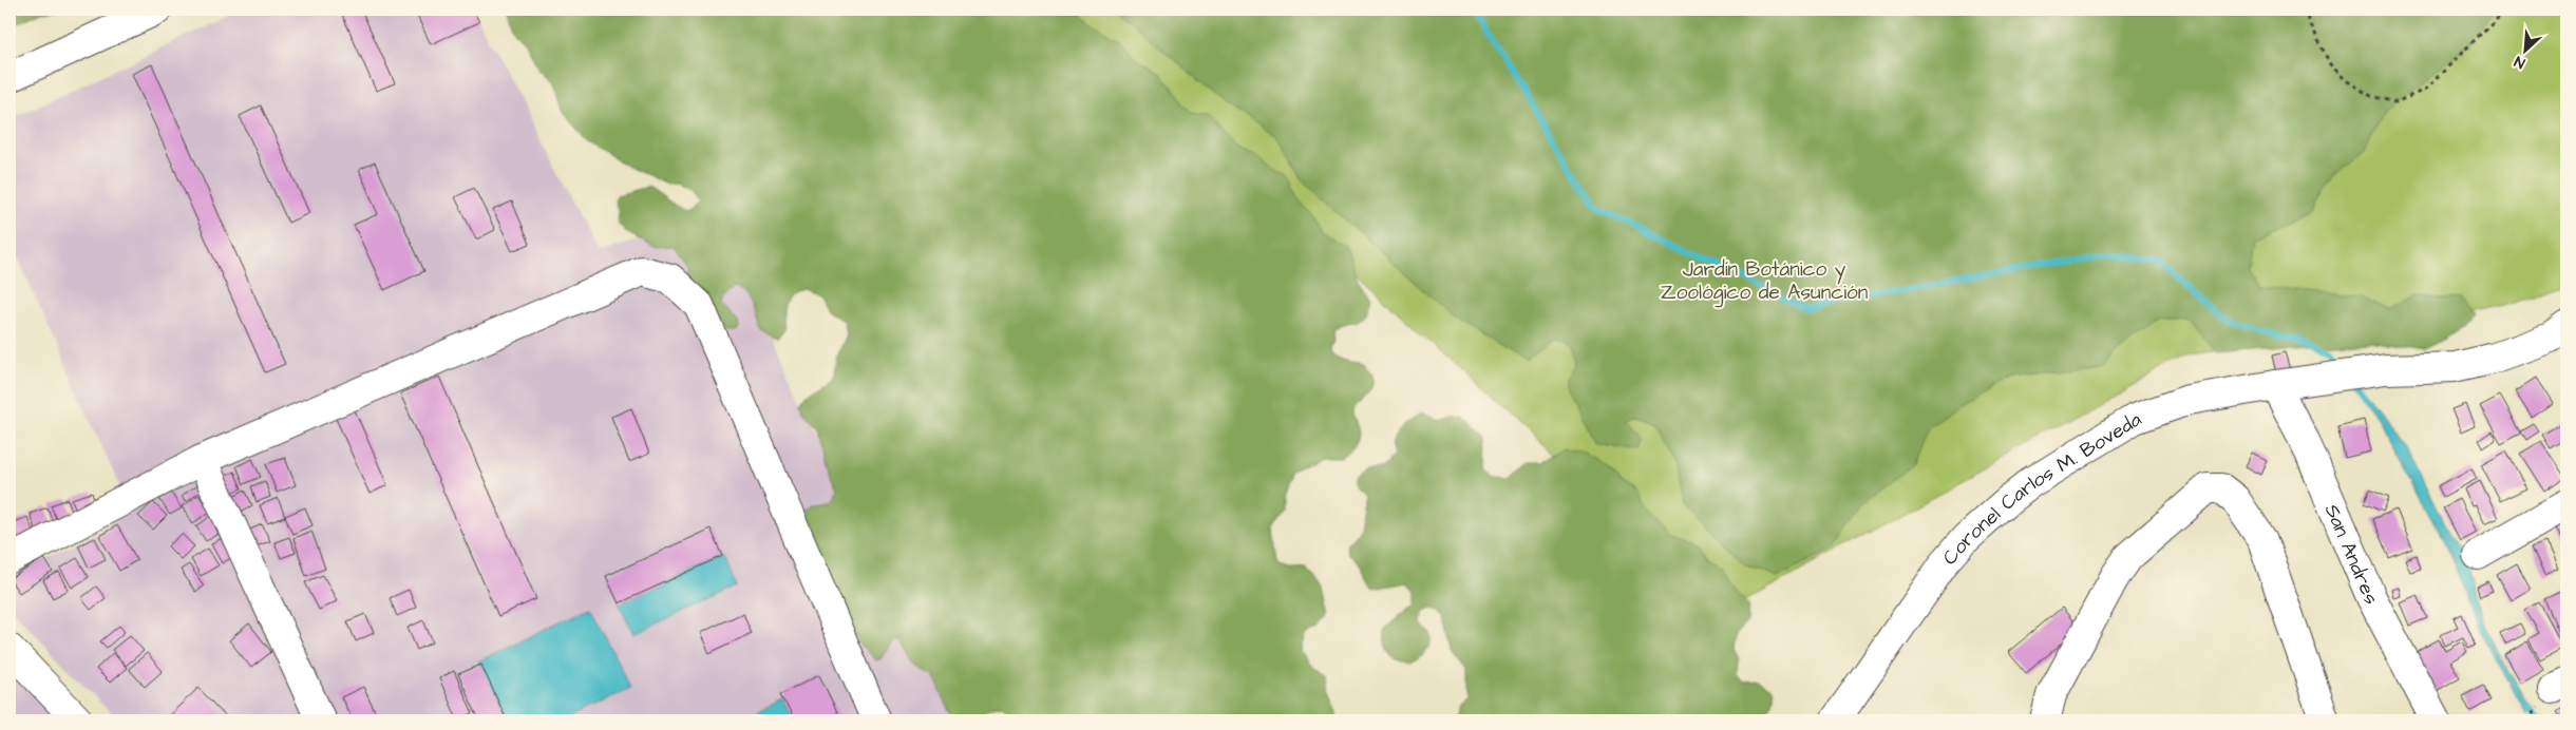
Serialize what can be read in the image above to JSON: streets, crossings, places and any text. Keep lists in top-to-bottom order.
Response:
{
  "streets": {
    "street": ["Coronel Carlos M. Boveda", "San Andres"]
  },
  "crossings": [
    ["Coronel Carlos M. Boveda", "San Andres"]
  ],
  "parks": ["Jardín Botánico y Zoológico de Asunción"],
  "north": "bottom left"
}
